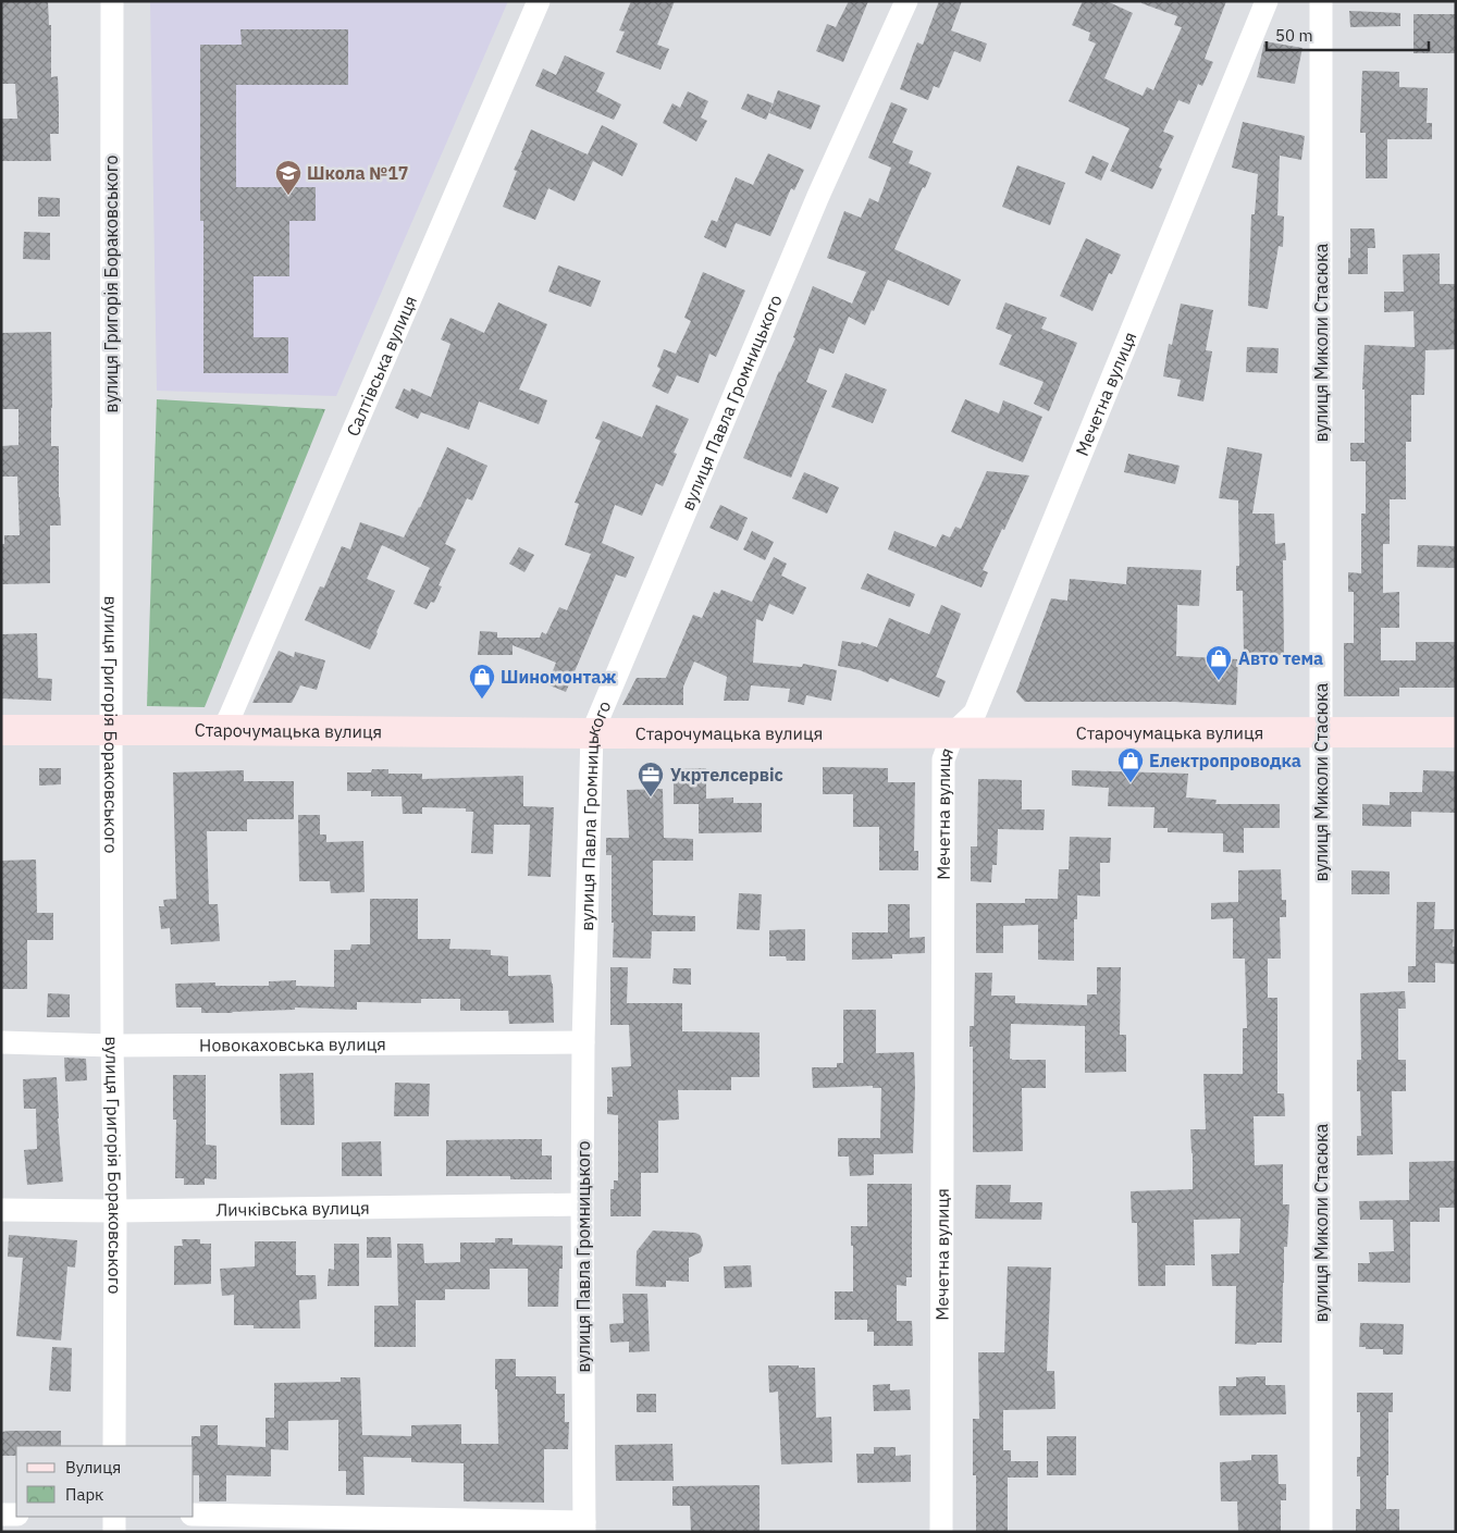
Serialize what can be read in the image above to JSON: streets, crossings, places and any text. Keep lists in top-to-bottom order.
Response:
{
  "streets": {
    "street": [
      "вулиця Григорія Бораковського",
      "вулиця Миколи Стасюка",
      "Салтівська вулиця",
      "Мечетна вулиця",
      "вулиця Павла Громницького",
      "Старочумацька вулиця",
      "Новокаховська вулиця",
      "Личківська вулиця"
    ]
  },
  "crossings": [
    ["вулиця Григорія Бораковського", "Старочумацька вулиця"],
    ["вулиця Григорія Бораковського", "Новокаховська вулиця"],
    ["вулиця Григорія Бораковського", "Личківська вулиця"],
    ["вулиця Миколи Стасюка", "Старочумацька вулиця"],
    ["Салтівська вулиця", "Старочумацька вулиця"],
    ["Мечетна вулиця", "Старочумацька вулиця"],
    ["вулиця Павла Громницького", "Старочумацька вулиця"],
    ["вулиця Павла Громницького", "Новокаховська вулиця"],
    ["вулиця Павла Громницького", "Личківська вулиця"]
  ],
  "places": {
    "school or university": ["Школа №17"],
    "shop": ["Авто тема", "Шиномонтаж", "Електропроводка"],
    "office": ["Укртелсервіс"]
  },
  "legend": ["Вулиця", "Парк"],
  "scale_bar": "50 m"
}
